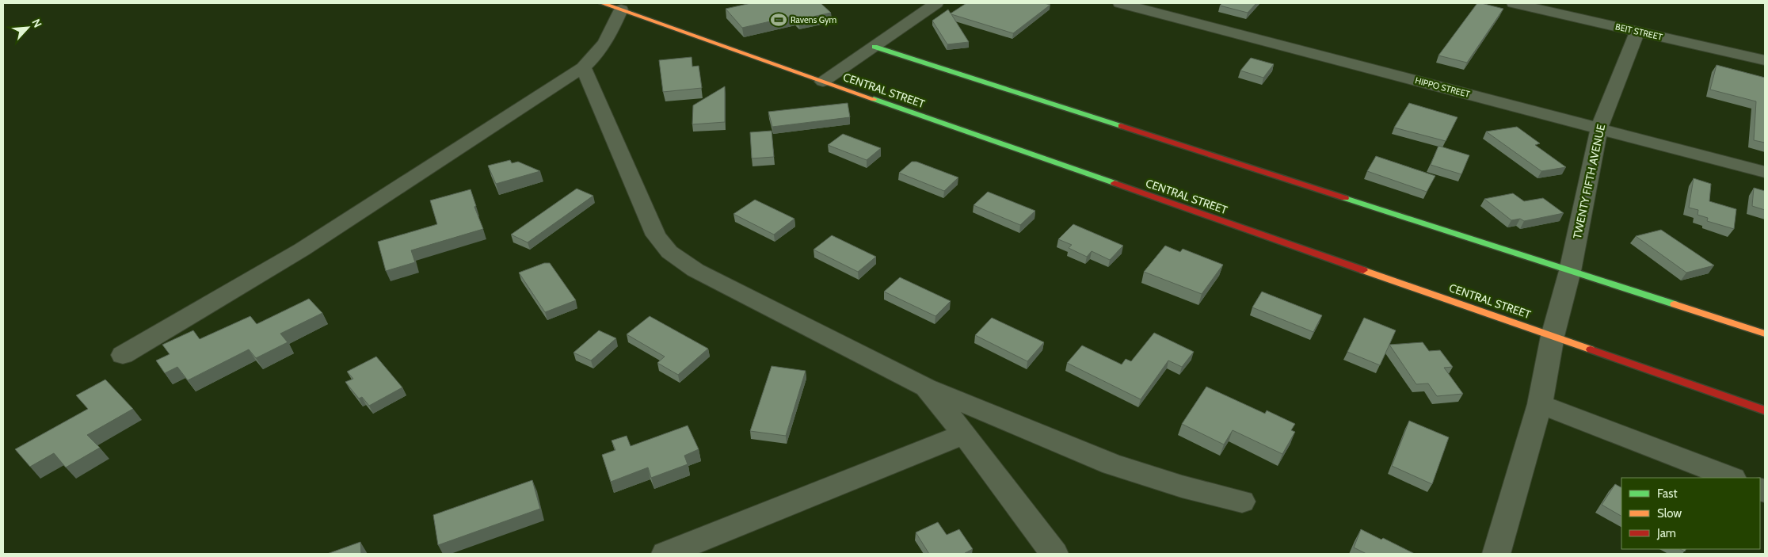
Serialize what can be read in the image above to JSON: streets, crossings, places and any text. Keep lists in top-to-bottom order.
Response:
{
  "streets": {
    "street": [
      "BEIT STREET",
      "HIPPO STREET",
      "CENTRAL STREET",
      "TWENTY FIFTH AVENUE"
    ]
  },
  "crossings": [
    ["BEIT STREET", "TWENTY FIFTH AVENUE"],
    ["HIPPO STREET", "TWENTY FIFTH AVENUE"],
    ["CENTRAL STREET", "TWENTY FIFTH AVENUE"]
  ],
  "places": {
    "sports": ["Ravens Gym"]
  },
  "legend": ["Fast", "Slow", "Jam"],
  "north": "top right"
}
